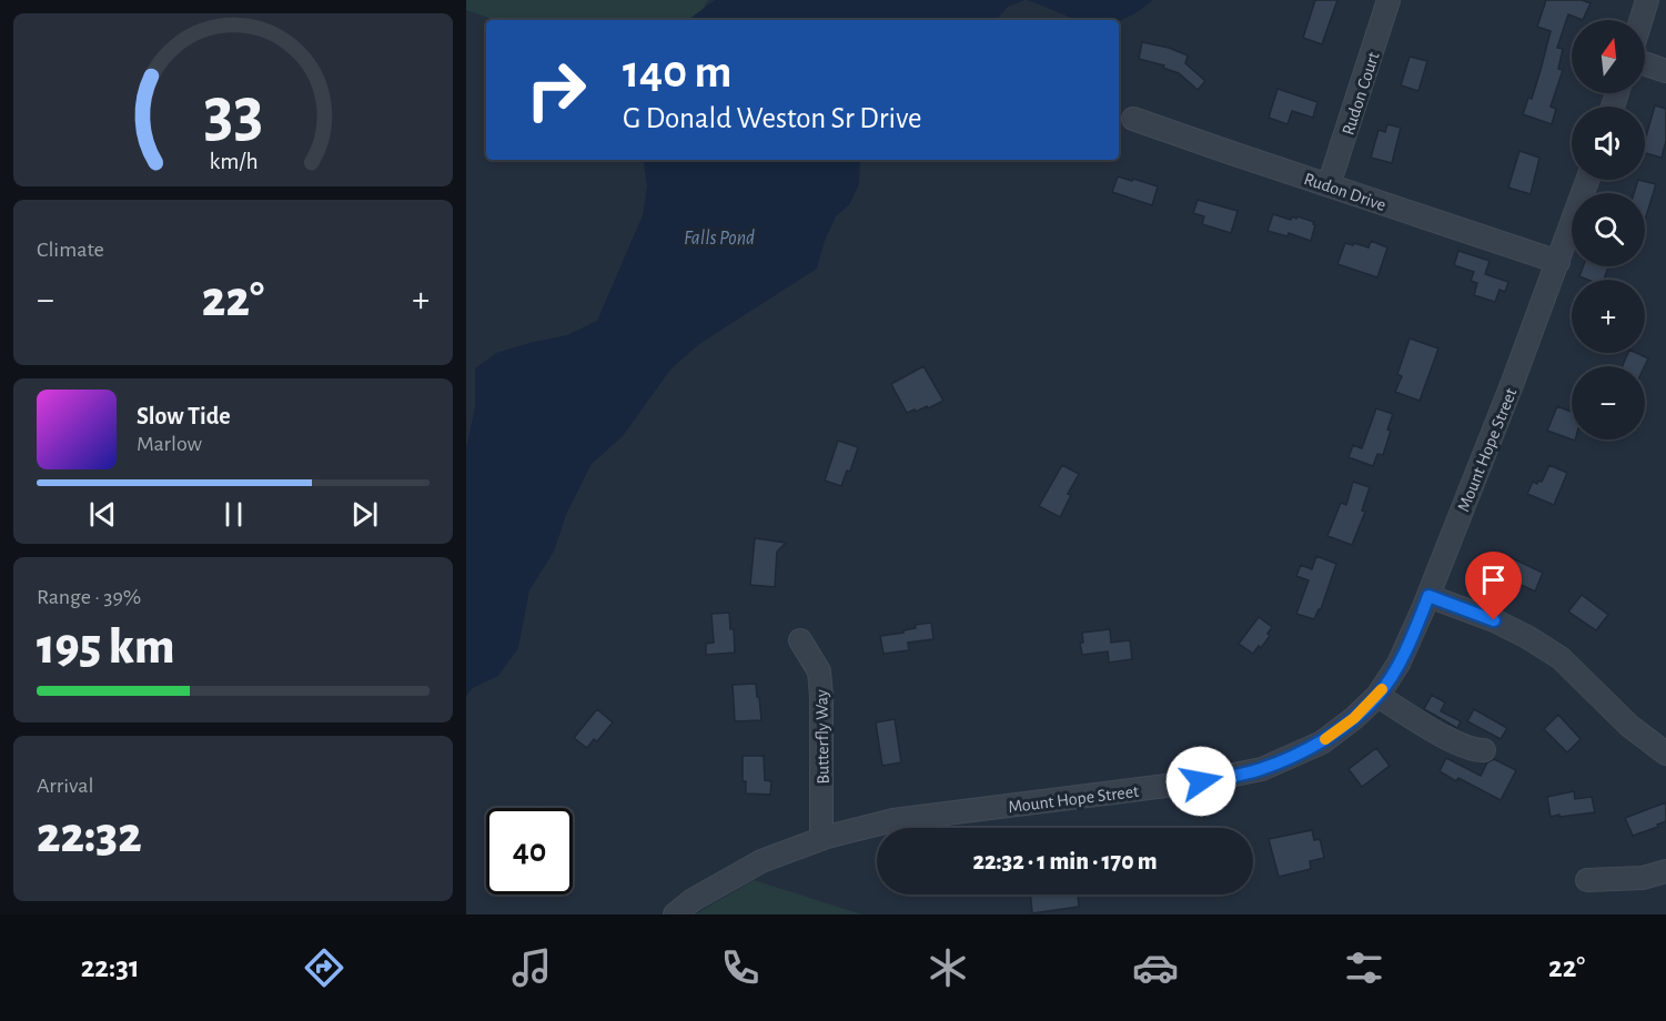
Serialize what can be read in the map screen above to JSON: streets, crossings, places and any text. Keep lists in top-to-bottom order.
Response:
{
  "streets": {
    "street": [
      "Rudon Court",
      "Rudon Drive",
      "Mount Hope Street",
      "Butterfly Way"
    ]
  },
  "crossings": [
    ["Rudon Court", "Rudon Drive"],
    ["Rudon Drive", "Mount Hope Street"],
    ["Mount Hope Street", "Butterfly Way"]
  ],
  "water": ["Falls Pond"],
  "north": "top",
  "page": {
    "map_buttons": ["+", "−"],
    "turn": ["140 m", "G Donald Weston Sr Drive"],
    "tile": [
      "Climate",
      ["Range · 39%", "195 km"],
      ["Arrival", "22:32"]
    ],
    "heat": ["−", "22°", "+"],
    "song": ["Slow Tide", "Marlow"],
    "limit": "40",
    "trip": "22:32 · 1 min · 170 m",
    "tabs": ["22:31", "22°"],
    "gauge": ["33", "km/h"]
  }
}
